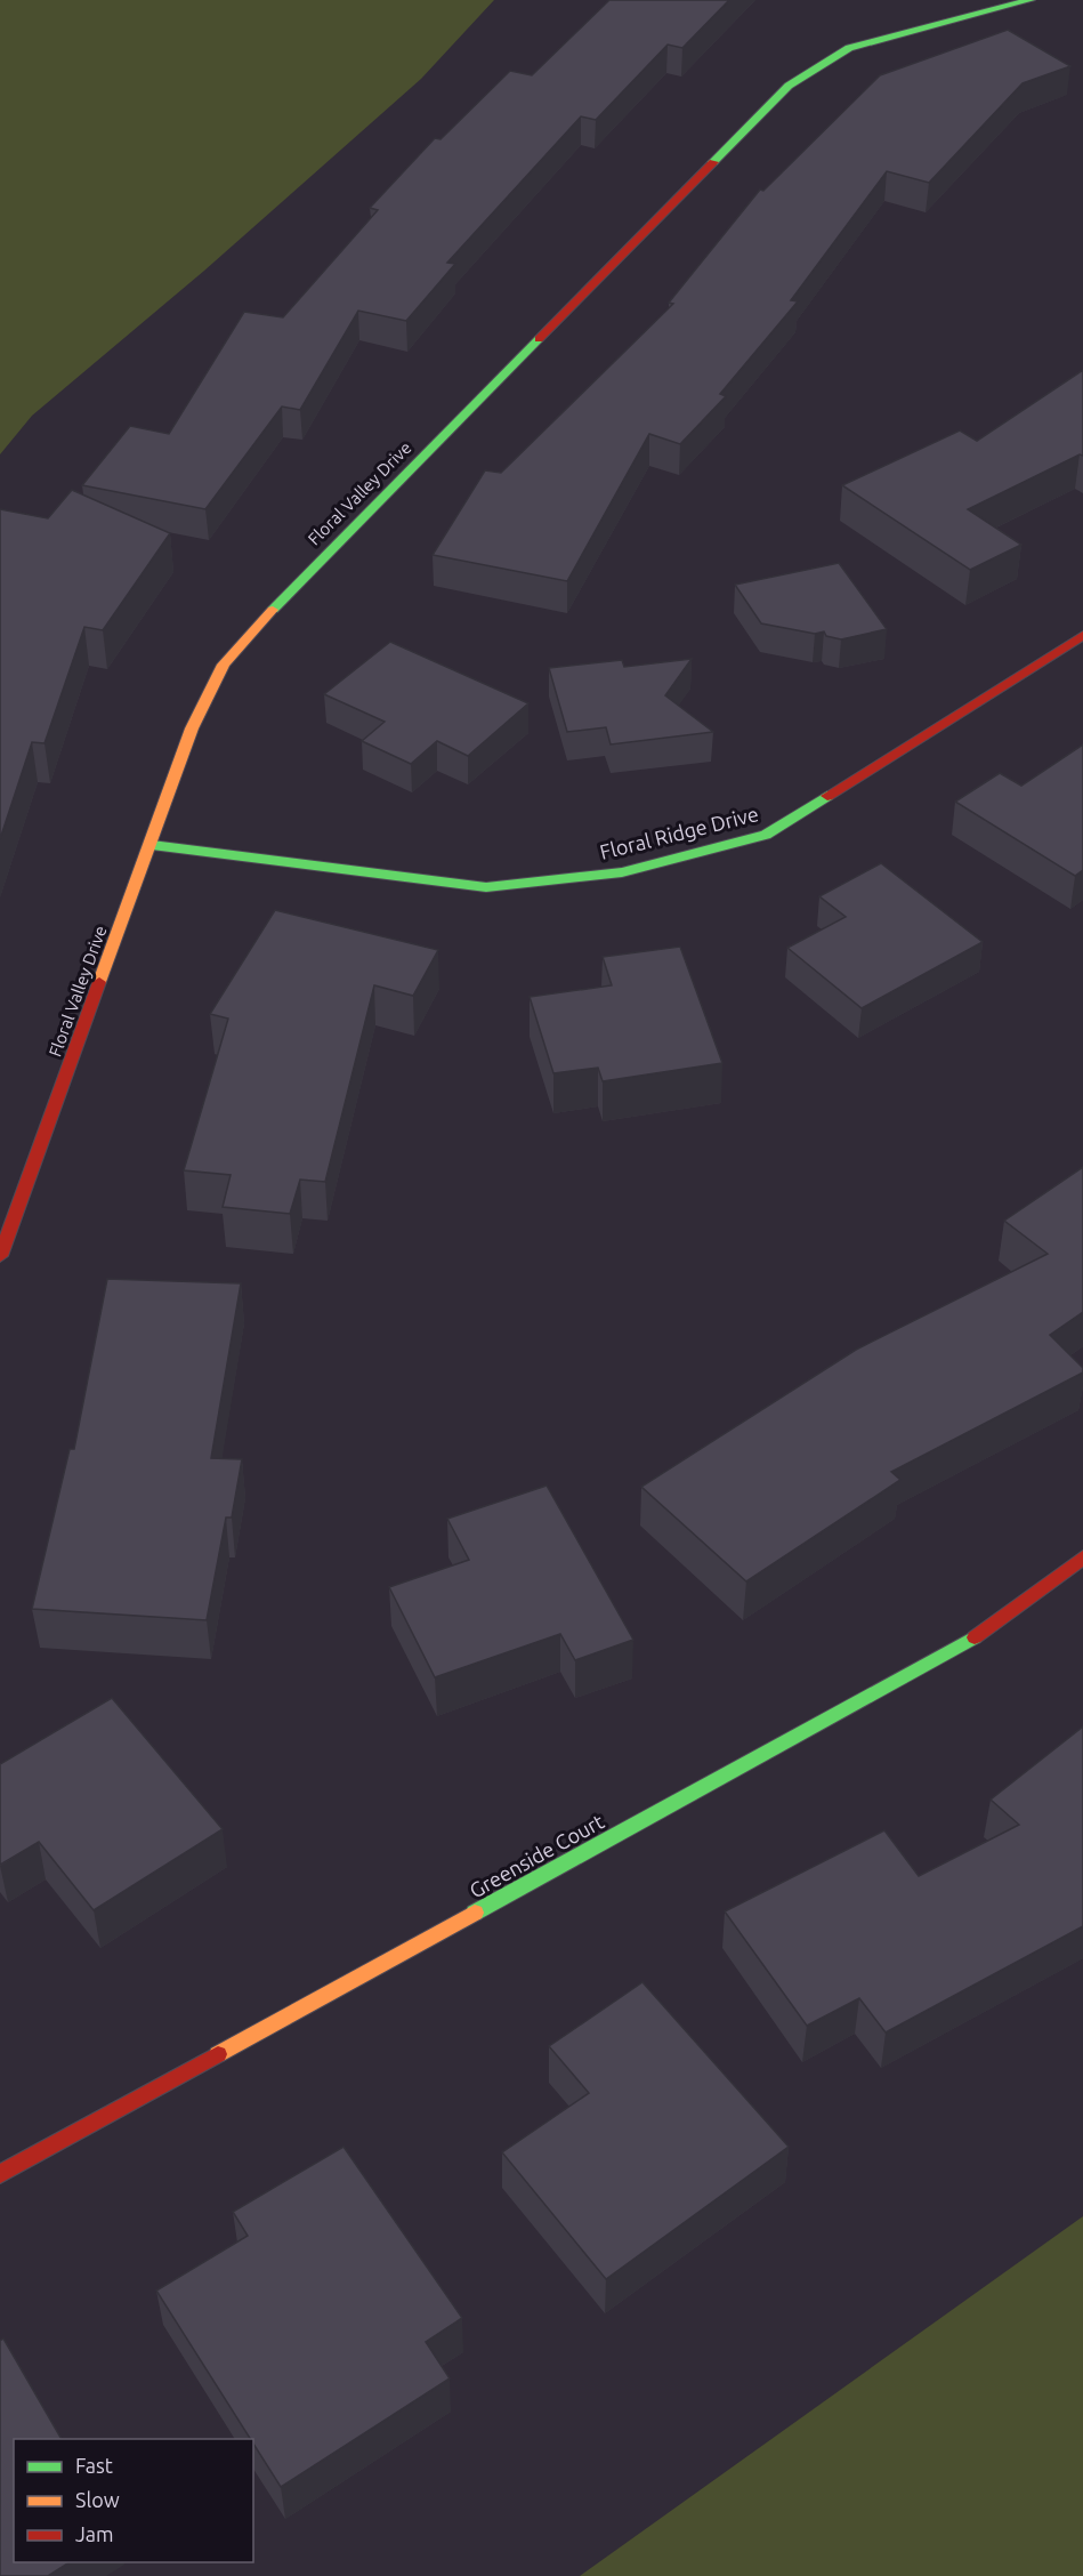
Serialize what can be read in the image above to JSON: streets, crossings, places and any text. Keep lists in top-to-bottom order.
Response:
{
  "streets": {
    "street": ["Floral Valley Drive", "Floral Ridge Drive", "Greenside Court"]
  },
  "crossings": [
    ["Floral Valley Drive", "Floral Ridge Drive"]
  ],
  "legend": ["Fast", "Slow", "Jam"]
}
